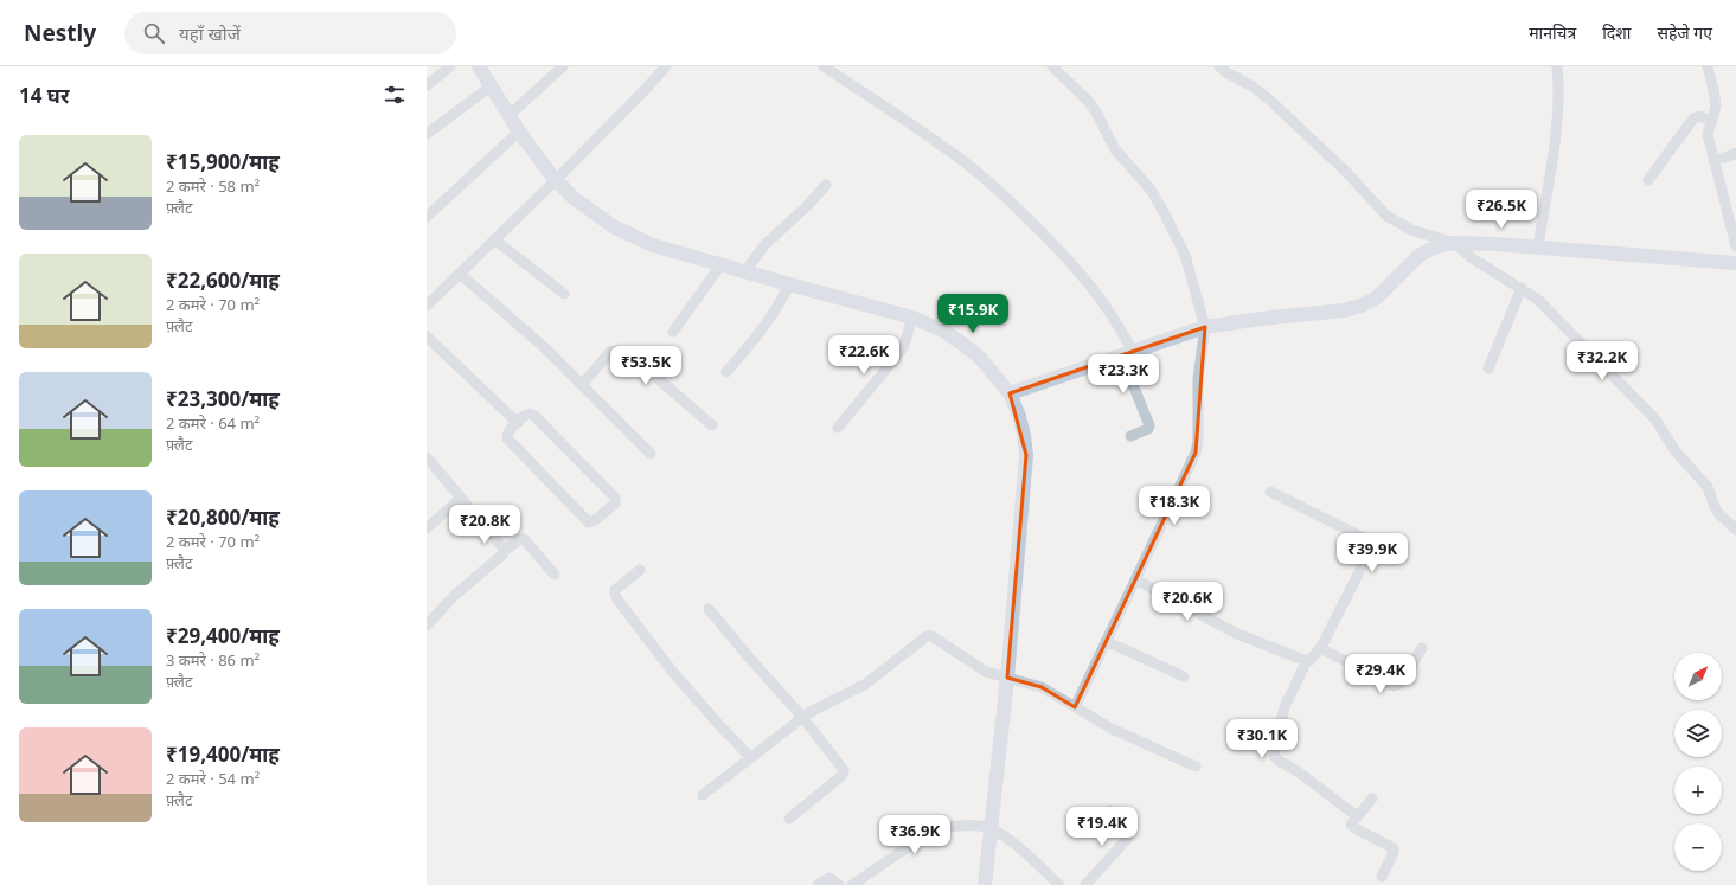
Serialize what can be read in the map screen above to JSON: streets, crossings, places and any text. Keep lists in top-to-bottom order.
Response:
{
  "north": "top right",
  "page": {
    "header": "Nestly",
    "search": "यहाँ खोजें",
    "nav": ["मानचित्र", "दिशा", "सहेजे गए"],
    "heading": "14 घर",
    "list": [
      {
        "name": "₹15,900/माह",
        "note": "2 कमरे · 58 m² · फ़्लैट"
      },
      {
        "name": "₹22,600/माह",
        "note": "2 कमरे · 70 m² · फ़्लैट"
      },
      {
        "name": "₹23,300/माह",
        "note": "2 कमरे · 64 m² · फ़्लैट"
      },
      {
        "name": "₹20,800/माह",
        "note": "2 कमरे · 70 m² · फ़्लैट"
      },
      {
        "name": "₹29,400/माह",
        "note": "3 कमरे · 86 m² · फ़्लैट"
      },
      {
        "name": "₹19,400/माह",
        "note": "2 कमरे · 54 m² · फ़्लैट"
      }
    ],
    "price": [
      "₹26.5K",
      "₹15.9K",
      "₹22.6K",
      "₹32.2K",
      "₹53.5K",
      "₹23.3K",
      "₹18.3K",
      "₹20.8K",
      "₹39.9K",
      "₹20.6K",
      "₹29.4K",
      "₹30.1K",
      "₹19.4K",
      "₹36.9K"
    ],
    "map_buttons": ["+", "−"]
  }
}
